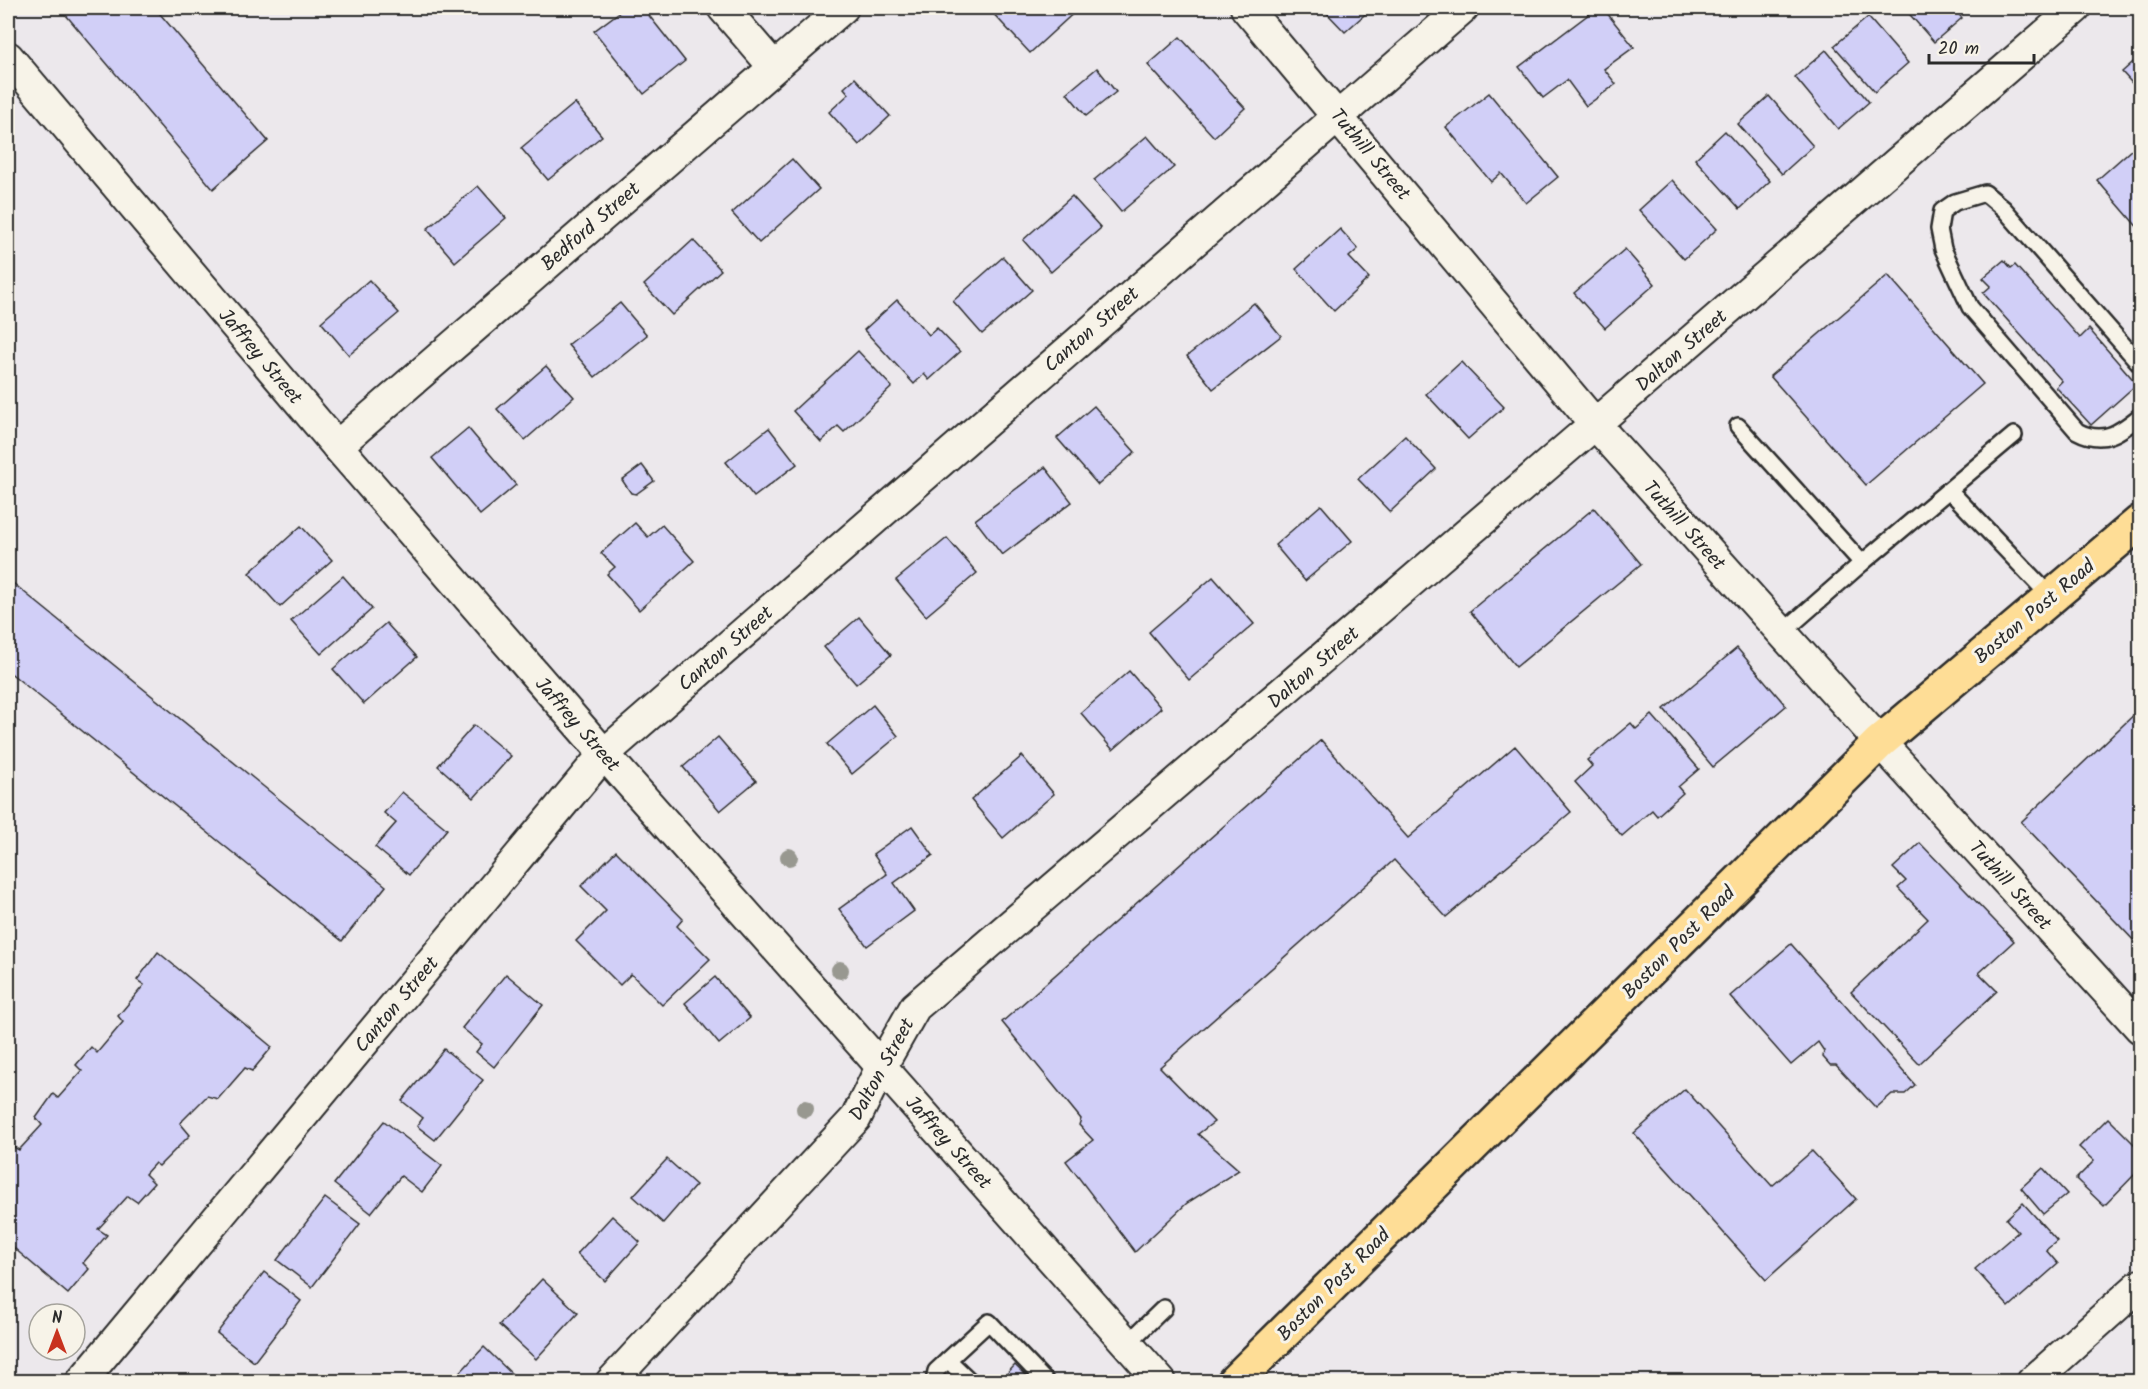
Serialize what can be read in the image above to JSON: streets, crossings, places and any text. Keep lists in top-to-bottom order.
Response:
{
  "streets": {
    "main road": ["Boston Post Road"],
    "street": [
      "Tuthill Street",
      "Bedford Street",
      "Canton Street",
      "Dalton Street",
      "Jaffrey Street"
    ]
  },
  "crossings": [
    ["Tuthill Street", "Canton Street"],
    ["Tuthill Street", "Dalton Street"],
    ["Tuthill Street", "Boston Post Road"],
    ["Bedford Street", "Jaffrey Street"],
    ["Canton Street", "Jaffrey Street"],
    ["Dalton Street", "Jaffrey Street"]
  ],
  "scale_bar": "20 m",
  "north": "top"
}
